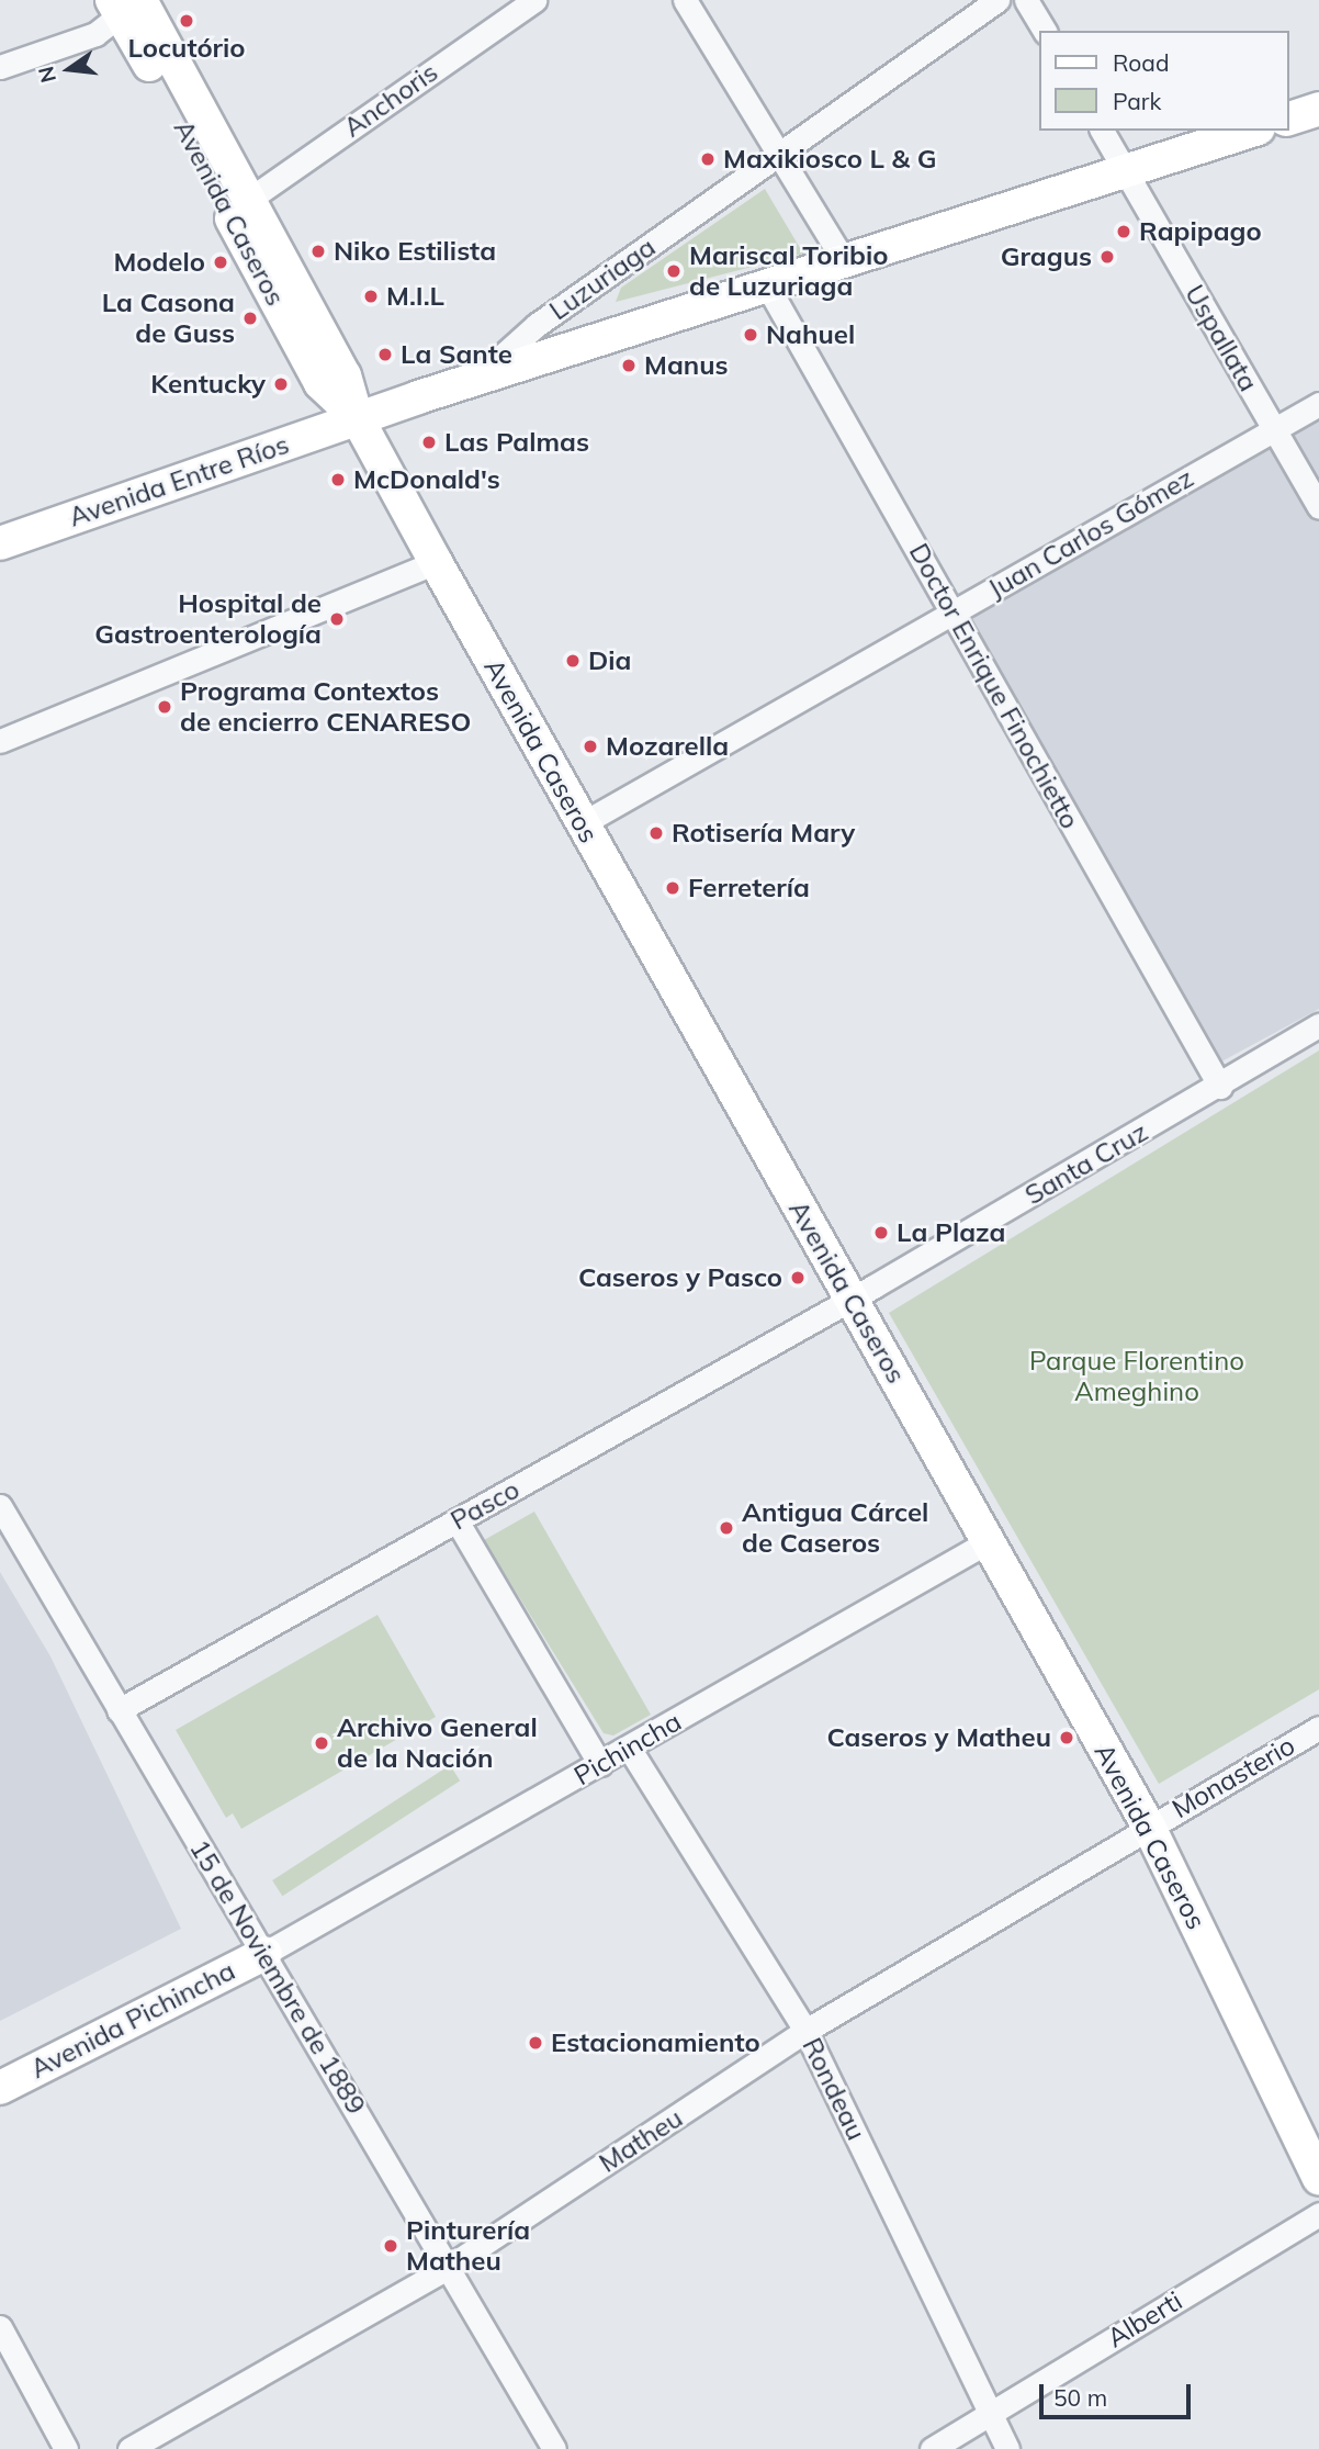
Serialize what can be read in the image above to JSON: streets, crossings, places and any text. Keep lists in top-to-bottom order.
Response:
{
  "streets": {
    "main road": ["Avenida Caseros", "Avenida Entre Ríos", "Avenida Pichincha"],
    "street": [
      "Anchoris",
      "Luzuriaga",
      "Uspallata",
      "Juan Carlos Gómez",
      "Doctor Enrique Finochietto",
      "Santa Cruz",
      "Pasco",
      "Pichincha",
      "Monasterio",
      "15 de Noviembre de 1889",
      "Rondeau",
      "Matheu",
      "Alberti"
    ]
  },
  "crossings": [
    ["Anchoris", "Avenida Caseros"],
    ["Avenida Caseros", "Avenida Entre Ríos"],
    ["Avenida Caseros", "Juan Carlos Gómez"],
    ["Avenida Caseros", "Santa Cruz"],
    ["Avenida Caseros", "Pasco"],
    ["Avenida Caseros", "Pichincha"],
    ["Avenida Caseros", "Monasterio"],
    ["Avenida Caseros", "Matheu"],
    ["Luzuriaga", "Avenida Entre Ríos"],
    ["Uspallata", "Avenida Entre Ríos"],
    ["Uspallata", "Juan Carlos Gómez"],
    ["Avenida Entre Ríos", "Doctor Enrique Finochietto"],
    ["Juan Carlos Gómez", "Doctor Enrique Finochietto"],
    ["Doctor Enrique Finochietto", "Santa Cruz"],
    ["Santa Cruz", "Pasco"],
    ["Pasco", "15 de Noviembre de 1889"],
    ["Pichincha", "15 de Noviembre de 1889"],
    ["Pichincha", "Avenida Pichincha"],
    ["Pichincha", "Rondeau"],
    ["Monasterio", "Matheu"],
    ["15 de Noviembre de 1889", "Avenida Pichincha"],
    ["15 de Noviembre de 1889", "Matheu"],
    ["Rondeau", "Matheu"],
    ["Rondeau", "Alberti"]
  ],
  "parks": ["Parque Florentino Ameghino"],
  "places": [
    "Locutório",
    "Maxikiosco L & G",
    "Rapipago",
    "Niko Estilista",
    "Gragus",
    "Modelo",
    "Mariscal Toribio de Luzuriaga",
    "M.I.L",
    "La Casona de Guss",
    "Nahuel",
    "La Sante",
    "Manus",
    "Kentucky",
    "Las Palmas",
    "McDonald's",
    "Hospital de Gastroenterología",
    "Dia",
    "Programa Contextos de encierro CENARESO",
    "Mozarella",
    "Rotisería Mary",
    "Ferretería",
    "La Plaza",
    "Caseros y Pasco",
    "Antigua Cárcel de Caseros",
    "Caseros y Matheu",
    "Archivo General de la Nación",
    "Estacionamiento",
    "Pinturería Matheu"
  ],
  "legend": ["Road", "Park"],
  "scale_bar": "50 m",
  "north": "left"
}
